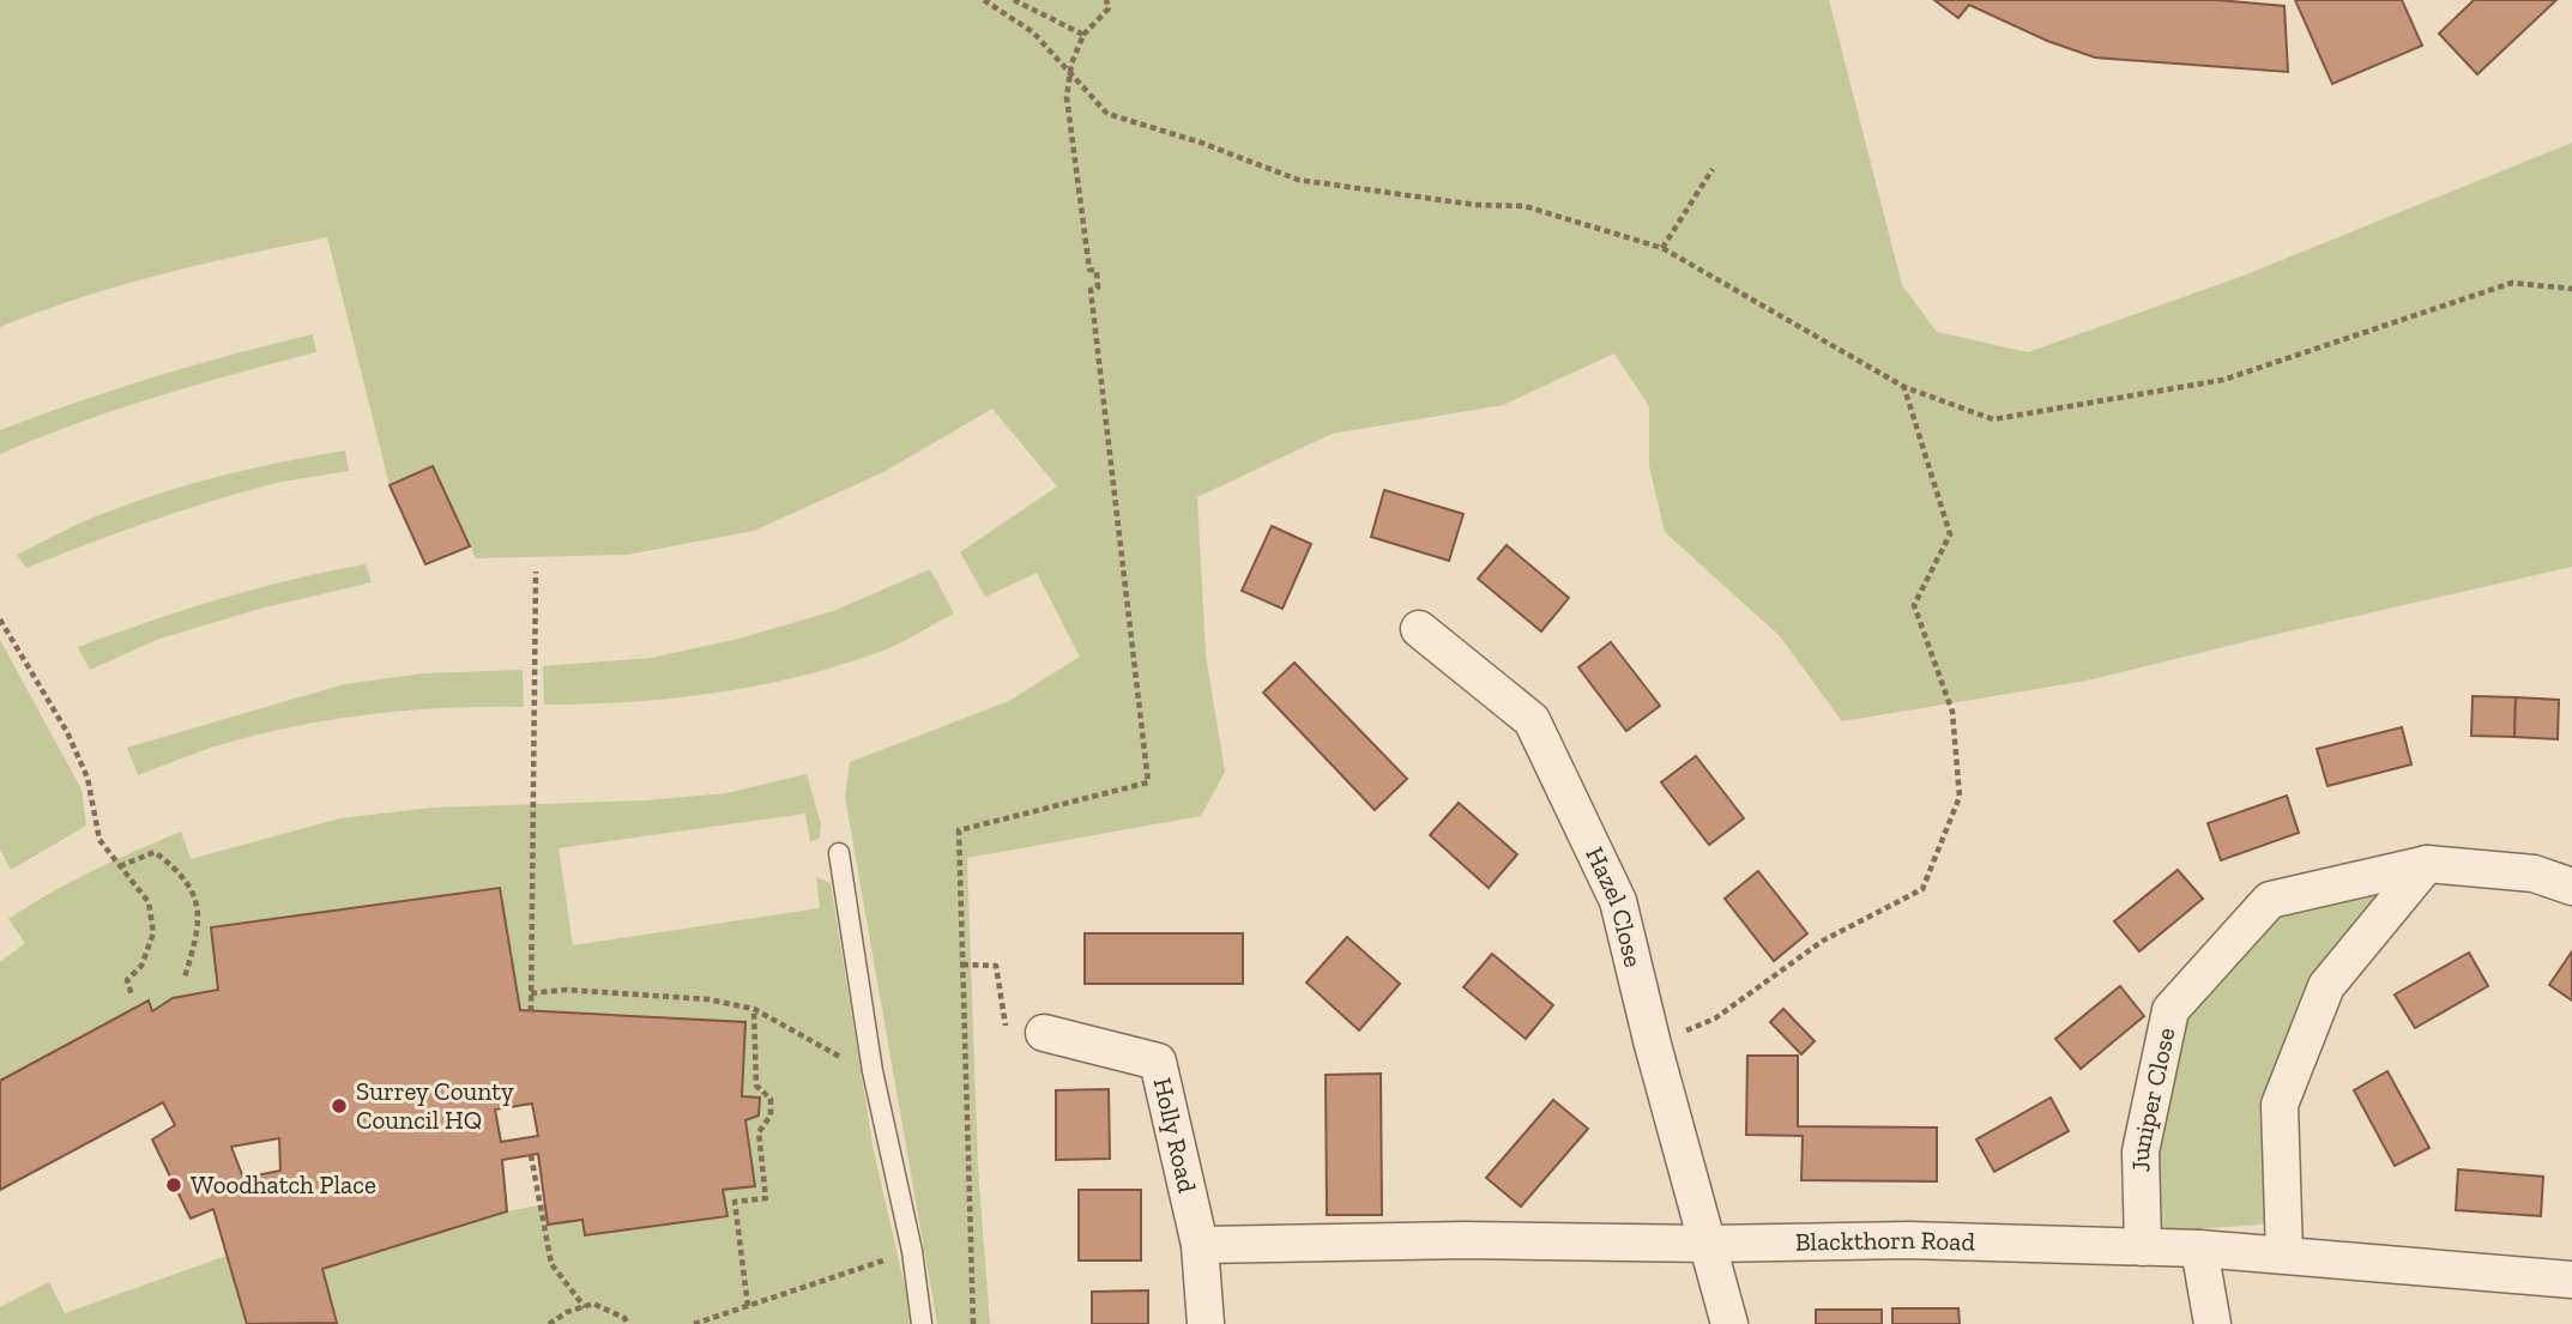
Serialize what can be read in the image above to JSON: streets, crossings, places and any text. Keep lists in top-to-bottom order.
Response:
{
  "streets": {
    "street": [
      "Hazel Close",
      "Juniper Close",
      "Holly Road",
      "Blackthorn Road"
    ]
  },
  "crossings": [
    ["Hazel Close", "Blackthorn Road"],
    ["Juniper Close", "Blackthorn Road"],
    ["Holly Road", "Blackthorn Road"]
  ],
  "places": ["Surrey County Council HQ", "Woodhatch Place"]
}
